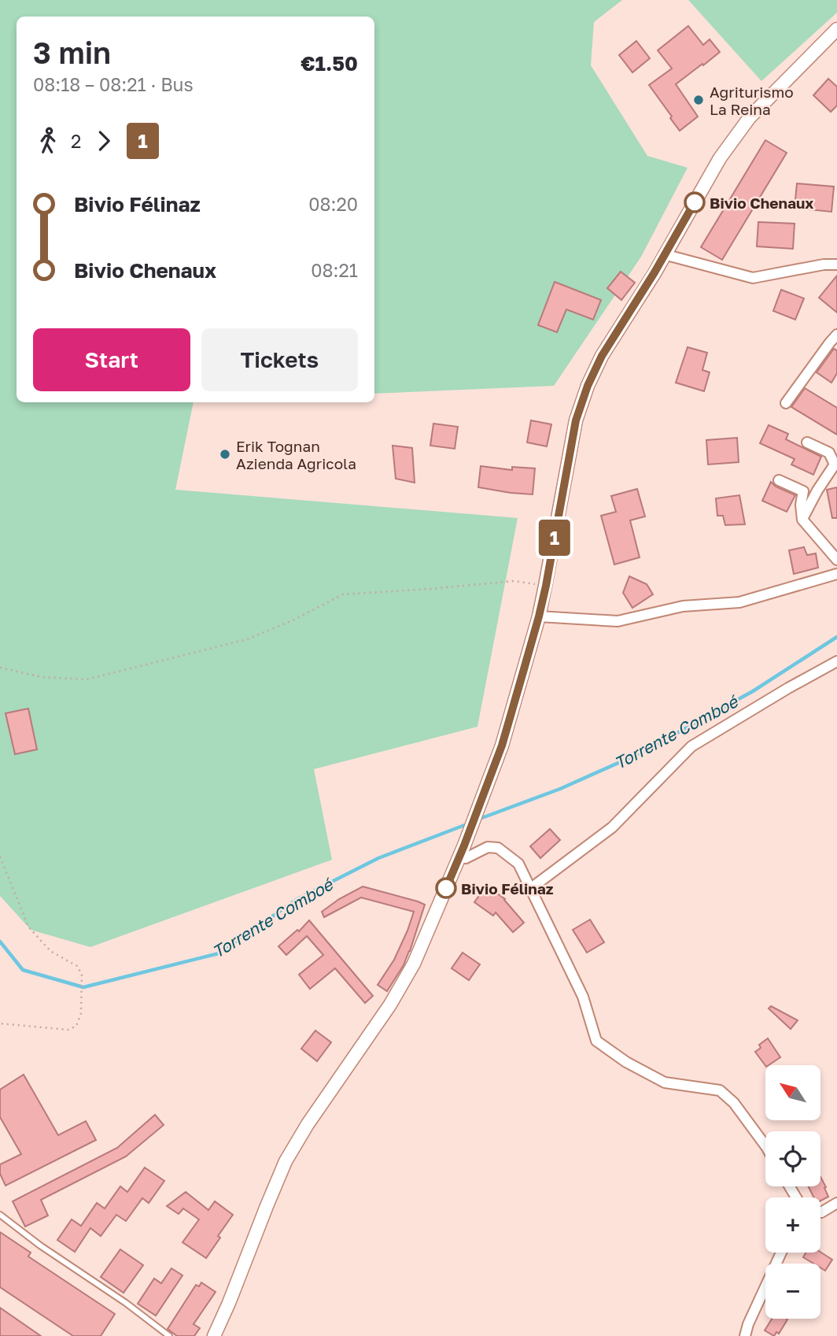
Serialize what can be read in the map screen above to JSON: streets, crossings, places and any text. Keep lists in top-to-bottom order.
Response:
{
  "water": ["Torrente Comboé"],
  "places": [
    "Agriturismo La Reina",
    "Bivio Chenaux",
    "Erik Tognan Azienda Agricola",
    "Bivio Félinaz"
  ],
  "lines": ["bus line 1"],
  "north": "top left",
  "page": {
    "on_map": "1",
    "heading": ["3 min", "08:18 – 08:21 · Bus", "€1.50"],
    "legs": ["2", "1"],
    "list": [
      {
        "name": "Bivio Félinaz",
        "value": "08:20"
      },
      {
        "name": "Bivio Chenaux",
        "value": "08:21"
      }
    ],
    "buttons": ["Start", "Tickets"],
    "map_buttons": ["+", "−"]
  }
}
